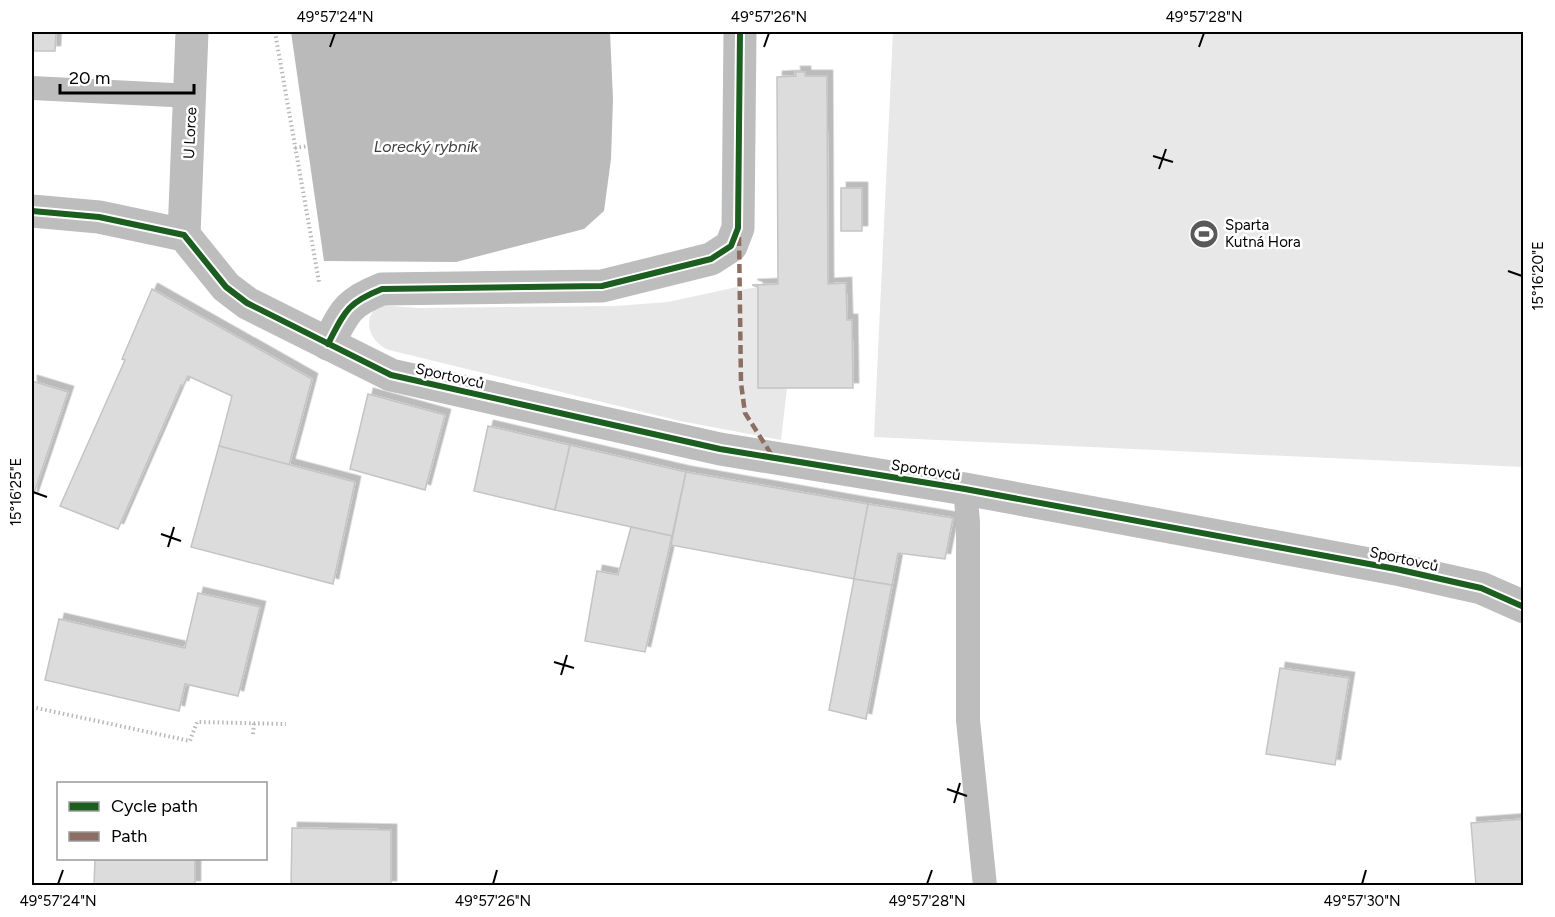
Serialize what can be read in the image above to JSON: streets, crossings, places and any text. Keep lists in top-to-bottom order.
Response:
{
  "streets": {
    "street": ["U Lorce", "Sportovců"]
  },
  "crossings": [
    ["U Lorce", "Sportovců"]
  ],
  "water": ["Lorecký rybník"],
  "places": {
    "sports": ["Sparta Kutná Hora"]
  },
  "legend": ["Cycle path", "Path"],
  "scale_bar": "20 m",
  "coordinates": [
    "49°57'24\"N",
    "49°57'26\"N",
    "49°57'28\"N",
    "15°16'20\"E",
    "15°16'25\"E",
    "49°57'30\"N"
  ]
}
